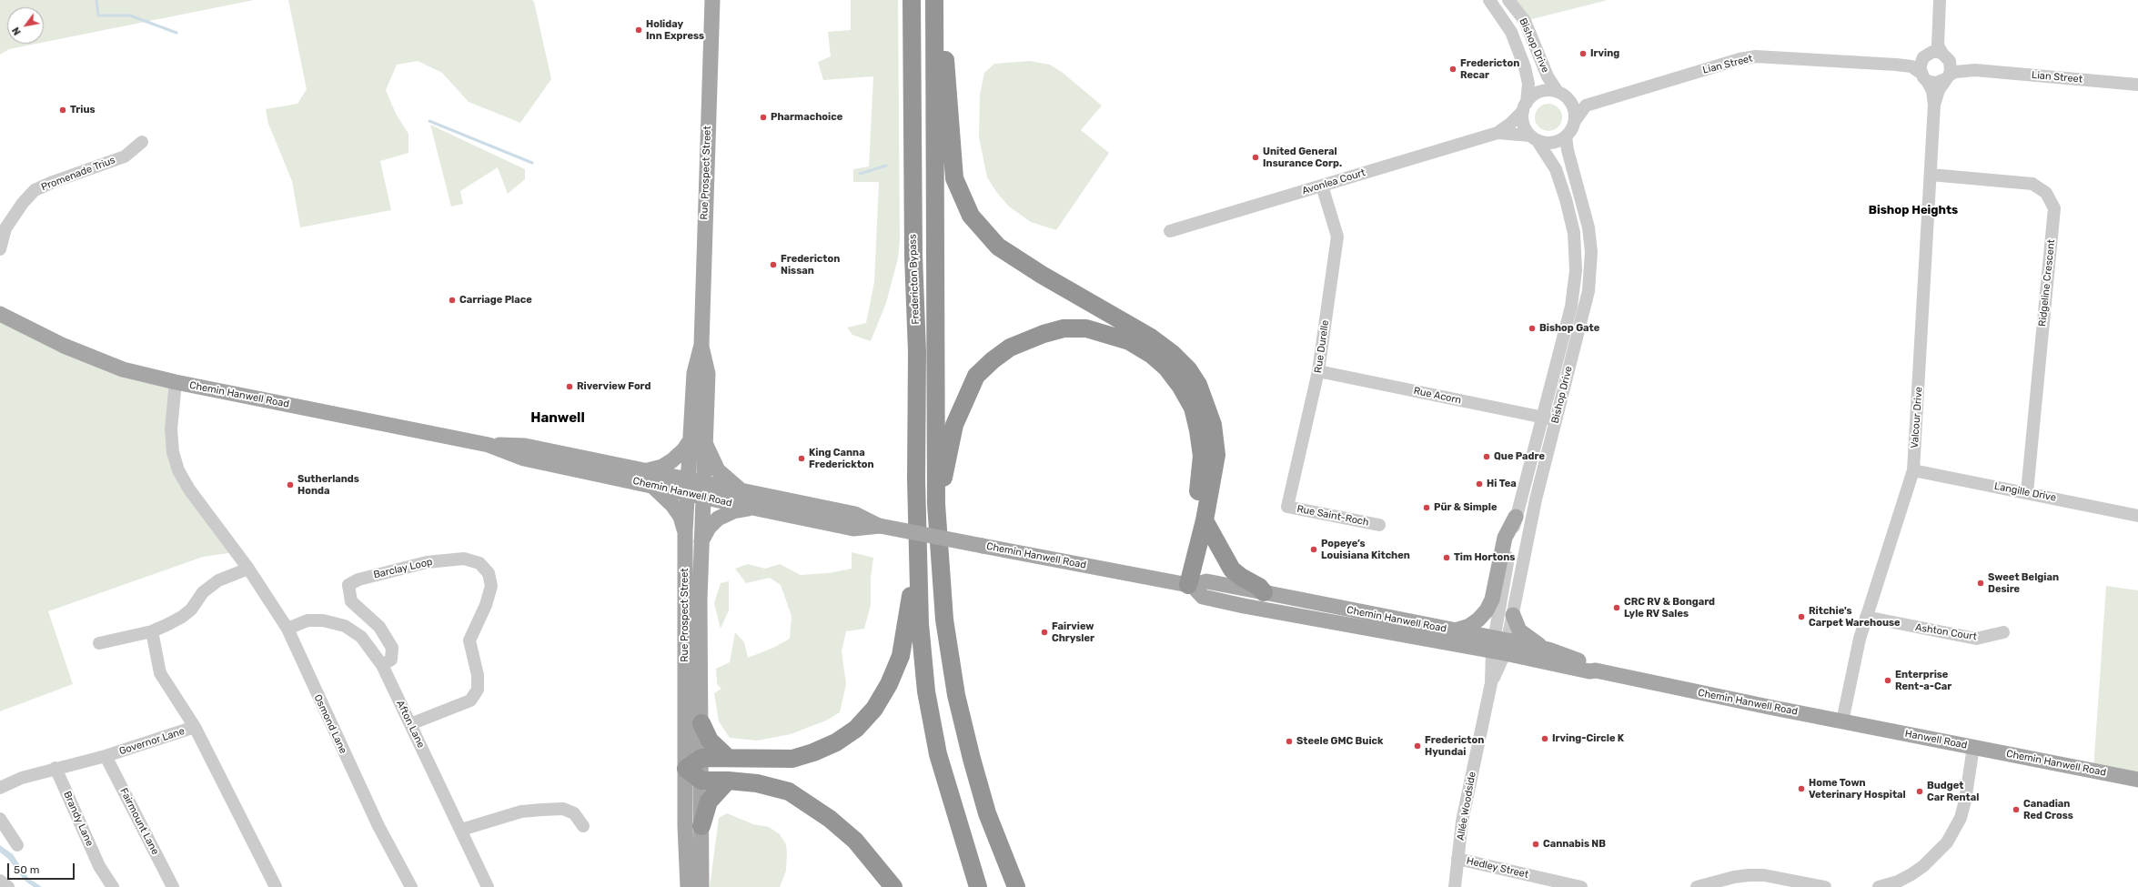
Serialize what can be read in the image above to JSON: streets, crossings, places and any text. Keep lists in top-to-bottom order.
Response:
{
  "streets": {
    "highway": ["Fredericton Bypass"],
    "main road": ["Rue Prospect Street", "Chemin Hanwell Road", "Hanwell Road"],
    "street": [
      "Bishop Drive",
      "Lian Street",
      "Promenade Trius",
      "Avonlea Court",
      "Ridgeline Crescent",
      "Rue Durelle",
      "Rue Acorn",
      "Valcour Drive",
      "Langille Drive",
      "Rue Saint-Roch",
      "Barclay Loop",
      "Ashton Court",
      "Osmond Lane",
      "Afton Lane",
      "Governor Lane",
      "Allée Woodside",
      "Brandy Lane",
      "Fairmount Lane",
      "Hedley Street"
    ]
  },
  "crossings": [
    ["Bishop Drive", "Avonlea Court"],
    ["Bishop Drive", "Chemin Hanwell Road"],
    ["Bishop Drive", "Rue Acorn"],
    ["Bishop Drive", "Allée Woodside"],
    ["Lian Street", "Valcour Drive"],
    ["Rue Prospect Street", "Chemin Hanwell Road"],
    ["Avonlea Court", "Rue Durelle"],
    ["Ridgeline Crescent", "Valcour Drive"],
    ["Ridgeline Crescent", "Langille Drive"],
    ["Rue Durelle", "Rue Acorn"],
    ["Rue Durelle", "Rue Saint-Roch"],
    ["Chemin Hanwell Road", "Valcour Drive"],
    ["Chemin Hanwell Road", "Osmond Lane"],
    ["Chemin Hanwell Road", "Hanwell Road"],
    ["Chemin Hanwell Road", "Allée Woodside"],
    ["Valcour Drive", "Langille Drive"],
    ["Valcour Drive", "Ashton Court"],
    ["Barclay Loop", "Afton Lane"],
    ["Osmond Lane", "Afton Lane"],
    ["Governor Lane", "Brandy Lane"],
    ["Governor Lane", "Fairmount Lane"],
    ["Allée Woodside", "Hedley Street"]
  ],
  "districts": ["Bishop Heights", "Hanwell"],
  "places": [
    "Holiday Inn Express",
    "Irving",
    "Fredericton Recar",
    "Trius",
    "Pharmachoice",
    "United General Insurance Corp.",
    "Fredericton Nissan",
    "Carriage Place",
    "Bishop Gate",
    "Riverview Ford",
    "Que Padre",
    "King Canna Frederickton",
    "Hi Tea",
    "Sutherlands Honda",
    "Pür & Simple",
    "Popeye’s Louisiana Kitchen",
    "Tim Hortons",
    "Sweet Belgian Desire",
    "CRC RV & Bongard Lyle RV Sales",
    "Ritchie's Carpet Warehouse",
    "Fairview Chrysler",
    "Enterprise Rent-a-Car",
    "Irving-Circle K",
    "Steele GMC Buick",
    "Fredericton Hyundai",
    "Home Town Veterinary Hospital",
    "Budget Car Rental",
    "Canadian Red Cross",
    "Cannabis NB"
  ],
  "scale_bar": "50 m",
  "north": "bottom left"
}
